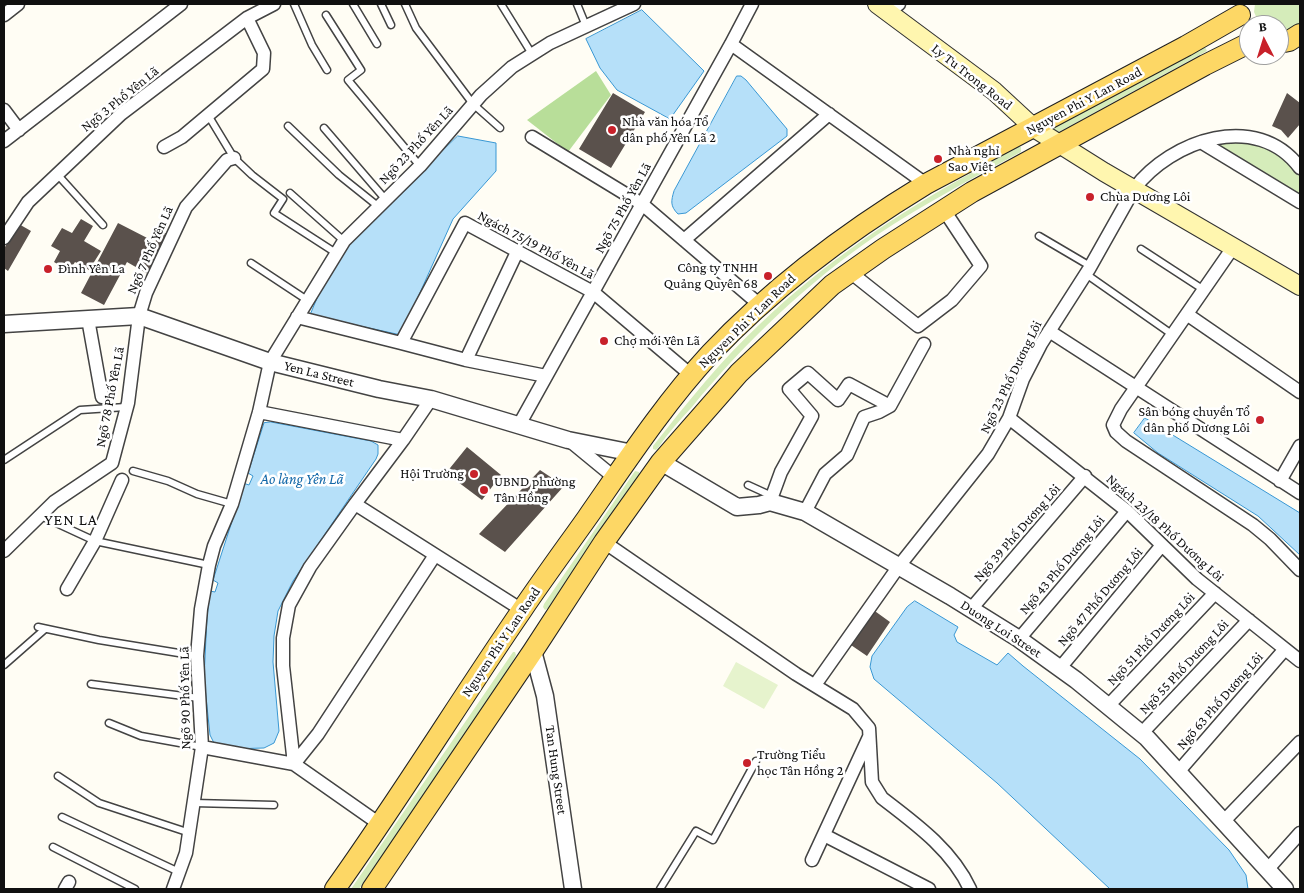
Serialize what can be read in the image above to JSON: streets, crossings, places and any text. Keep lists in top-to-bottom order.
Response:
{
  "streets": {
    "main road": ["Ly Tu Trong Road", "Nguyen Phi Y Lan Road"],
    "street": [
      "Ngõ 3 Phố Yên Lã",
      "Ngõ 23 Phố Yên Lã",
      "Ngõ 75 Phố Yên Lã",
      "Ngách 75/19 Phố Yên Lã",
      "Ngõ 7 Phố Yên Lã",
      "Yen La Street",
      "Ngõ 23 Phố Dương Lôi",
      "Ngõ 78 Phố Yên Lã",
      "Ngách 23/18 Phố Dương Lôi",
      "Ngõ 39 Phố Dương Lôi",
      "Ngõ 43 Phố Dương Lôi",
      "Ngõ 47 Phố Dương Lôi",
      "Duong Loi Street",
      "Ngõ 51 Phố Dương Lôi",
      "Ngõ 55 Phố Dương Lôi",
      "Ngõ 90 Phố Yên Lã",
      "Ngõ 63 Phố Dương Lôi",
      "Tan Hung Street"
    ]
  },
  "crossings": [
    ["Ly Tu Trong Road", "Nguyen Phi Y Lan Road"],
    ["Ly Tu Trong Road", "Ngõ 23 Phố Dương Lôi"],
    ["Nguyen Phi Y Lan Road", "Ngách 75/19 Phố Yên Lã"],
    ["Nguyen Phi Y Lan Road", "Yen La Street"],
    ["Nguyen Phi Y Lan Road", "Duong Loi Street"],
    ["Nguyen Phi Y Lan Road", "Tan Hung Street"],
    ["Ngõ 23 Phố Yên Lã", "Yen La Street"],
    ["Ngõ 23 Phố Yên Lã", "Ngõ 90 Phố Yên Lã"],
    ["Ngõ 75 Phố Yên Lã", "Ngách 75/19 Phố Yên Lã"],
    ["Ngõ 75 Phố Yên Lã", "Yen La Street"],
    ["Ngõ 7 Phố Yên Lã", "Yen La Street"],
    ["Ngõ 7 Phố Yên Lã", "Ngõ 78 Phố Yên Lã"],
    ["Yen La Street", "Ngõ 78 Phố Yên Lã"],
    ["Yen La Street", "Ngõ 90 Phố Yên Lã"],
    ["Ngõ 23 Phố Dương Lôi", "Ngách 23/18 Phố Dương Lôi"],
    ["Ngõ 23 Phố Dương Lôi", "Duong Loi Street"],
    ["Ngách 23/18 Phố Dương Lôi", "Ngõ 39 Phố Dương Lôi"],
    ["Ngách 23/18 Phố Dương Lôi", "Ngõ 43 Phố Dương Lôi"],
    ["Ngách 23/18 Phố Dương Lôi", "Ngõ 47 Phố Dương Lôi"],
    ["Ngách 23/18 Phố Dương Lôi", "Ngõ 51 Phố Dương Lôi"],
    ["Ngách 23/18 Phố Dương Lôi", "Ngõ 55 Phố Dương Lôi"],
    ["Ngách 23/18 Phố Dương Lôi", "Ngõ 63 Phố Dương Lôi"],
    ["Ngõ 39 Phố Dương Lôi", "Duong Loi Street"],
    ["Ngõ 43 Phố Dương Lôi", "Duong Loi Street"],
    ["Ngõ 47 Phố Dương Lôi", "Duong Loi Street"],
    ["Duong Loi Street", "Ngõ 51 Phố Dương Lôi"],
    ["Duong Loi Street", "Ngõ 55 Phố Dương Lôi"],
    ["Duong Loi Street", "Ngõ 63 Phố Dương Lôi"]
  ],
  "districts": ["YEN LA"],
  "water": ["Ao làng Yên Lã"],
  "places": [
    "Nhà văn hóa Tổ dân phố Yên Lã 2",
    "Nhà nghỉ Sao Việt",
    "Chùa Dương Lôi",
    "Đình Yên La",
    "Công ty TNHH Quảng Quyên 68",
    "Chợ mới Yên Lã",
    "Sân bóng chuyền Tổ dân phố Dương Lôi",
    "Hội Trường",
    "UBND phường Tân Hồng",
    "Trường Tiểu học Tân Hồng 2"
  ],
  "north": "top"
}
